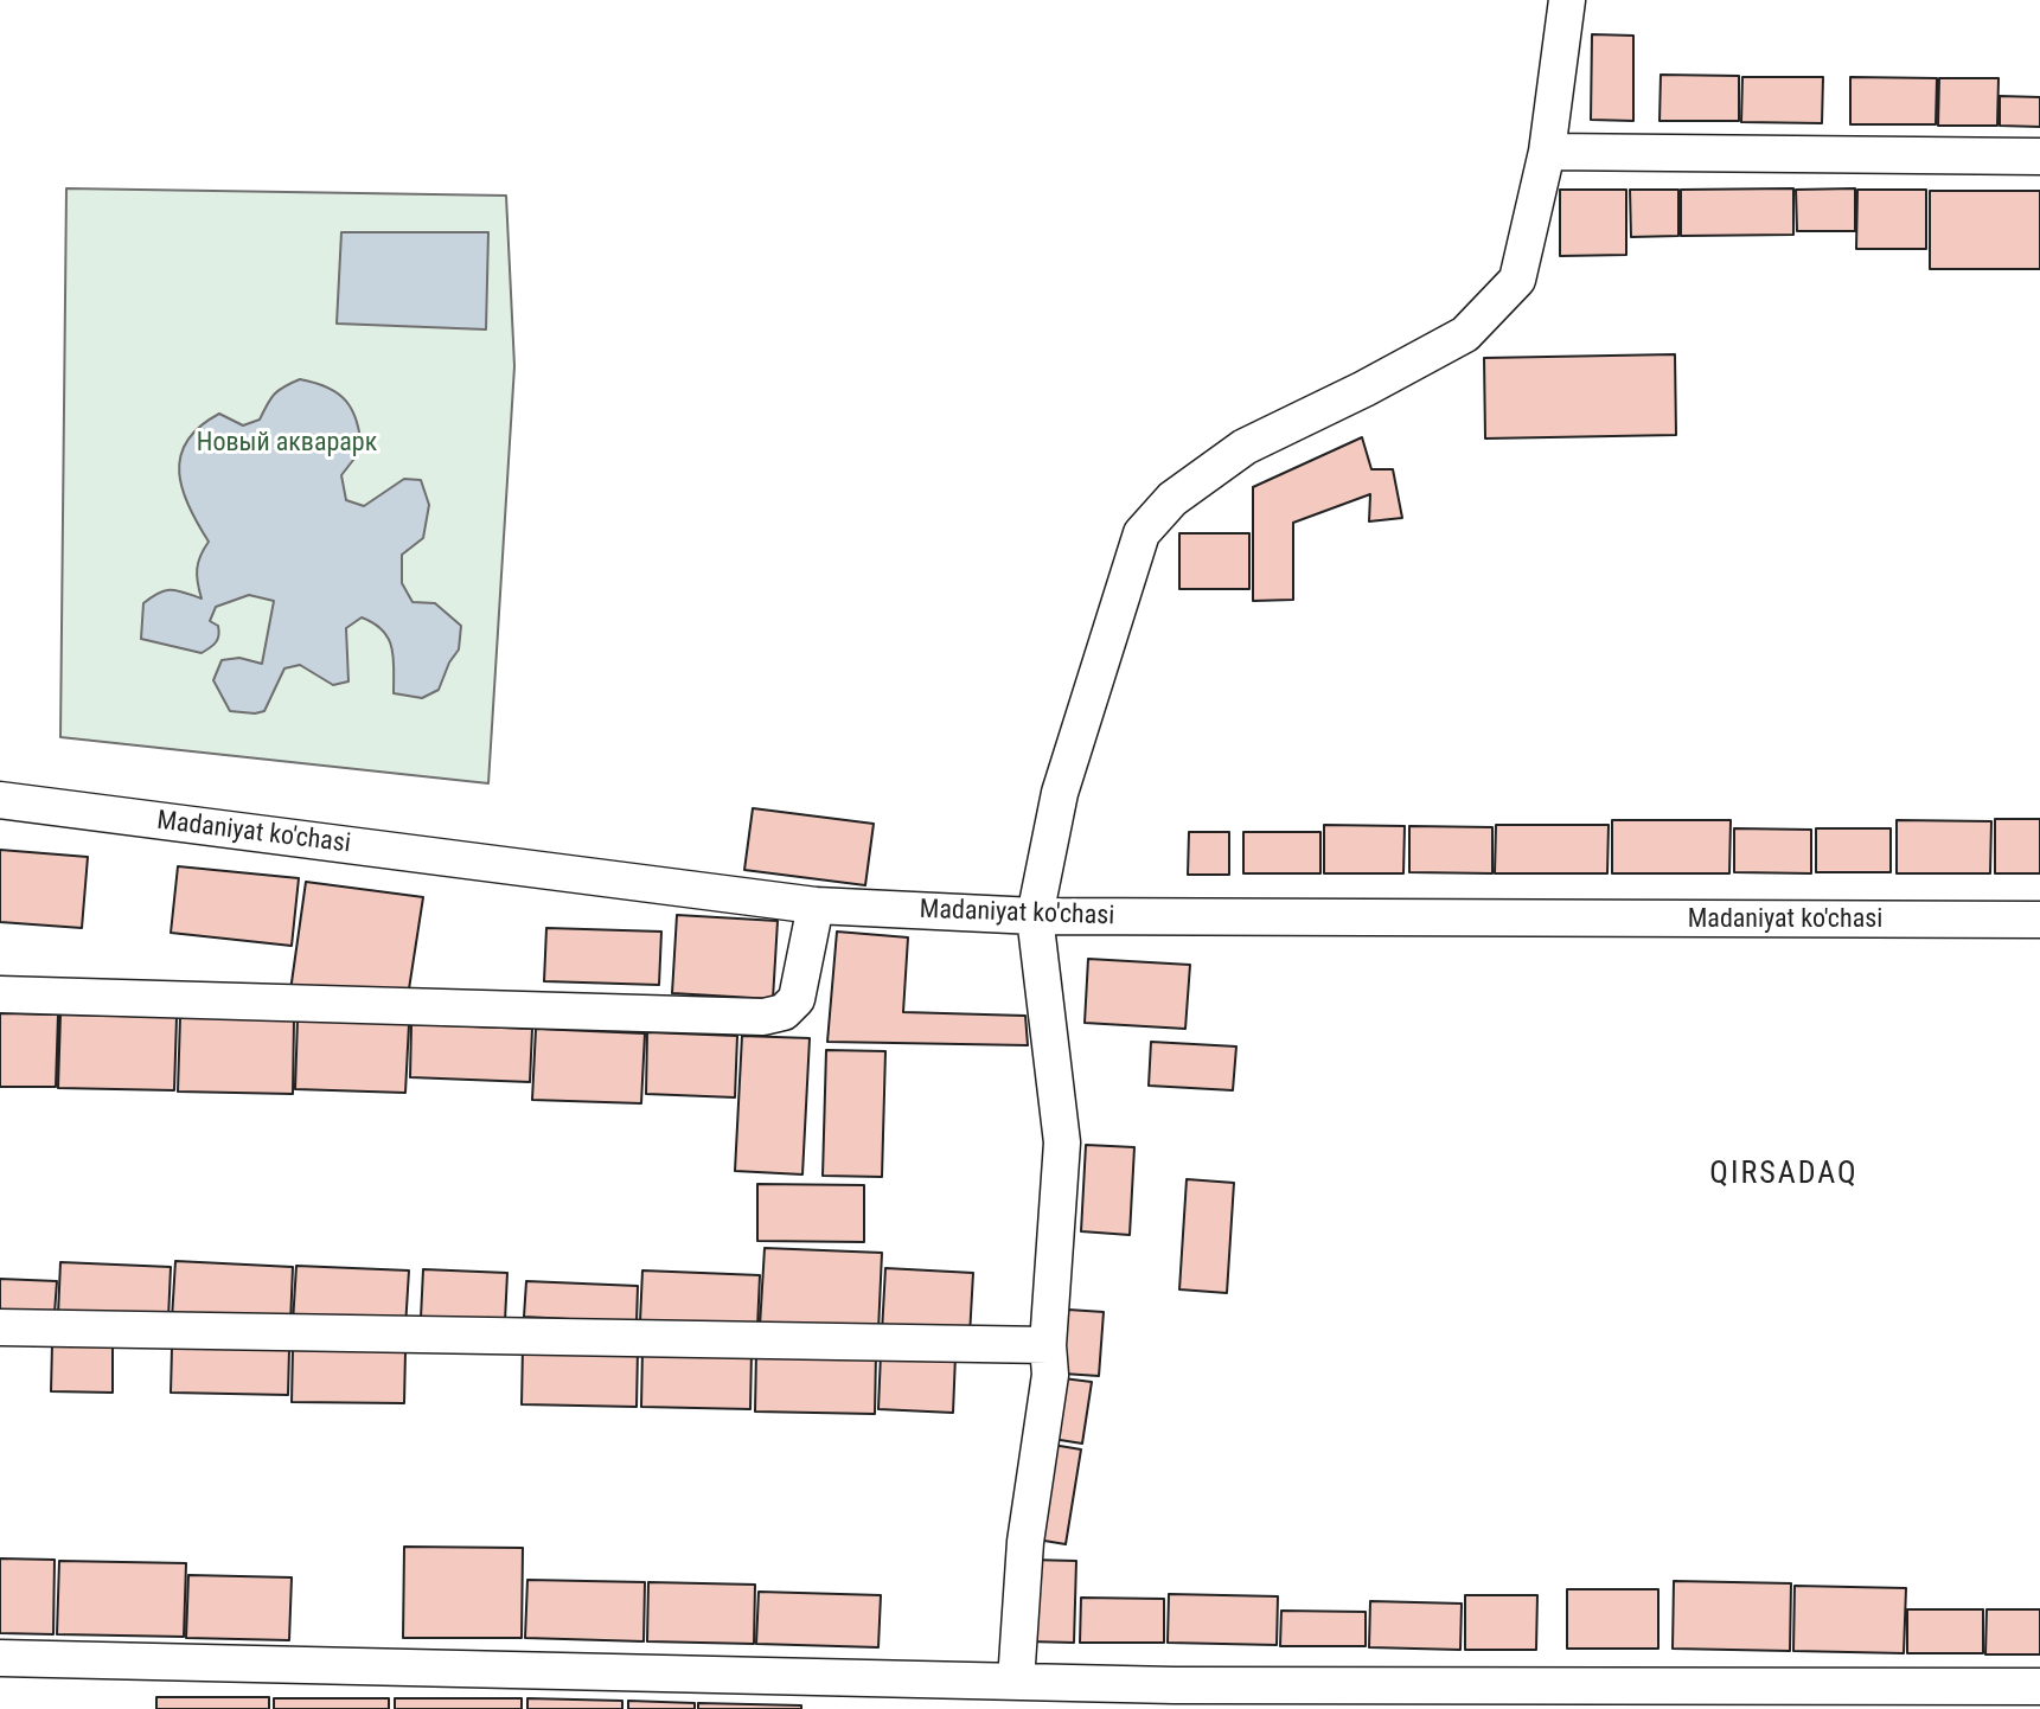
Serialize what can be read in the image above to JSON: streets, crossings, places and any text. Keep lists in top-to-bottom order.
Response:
{
  "streets": {
    "street": ["Madaniyat ko'chasi"]
  },
  "districts": ["QIRSADAQ"],
  "parks": ["Новый акварарк"]
}
